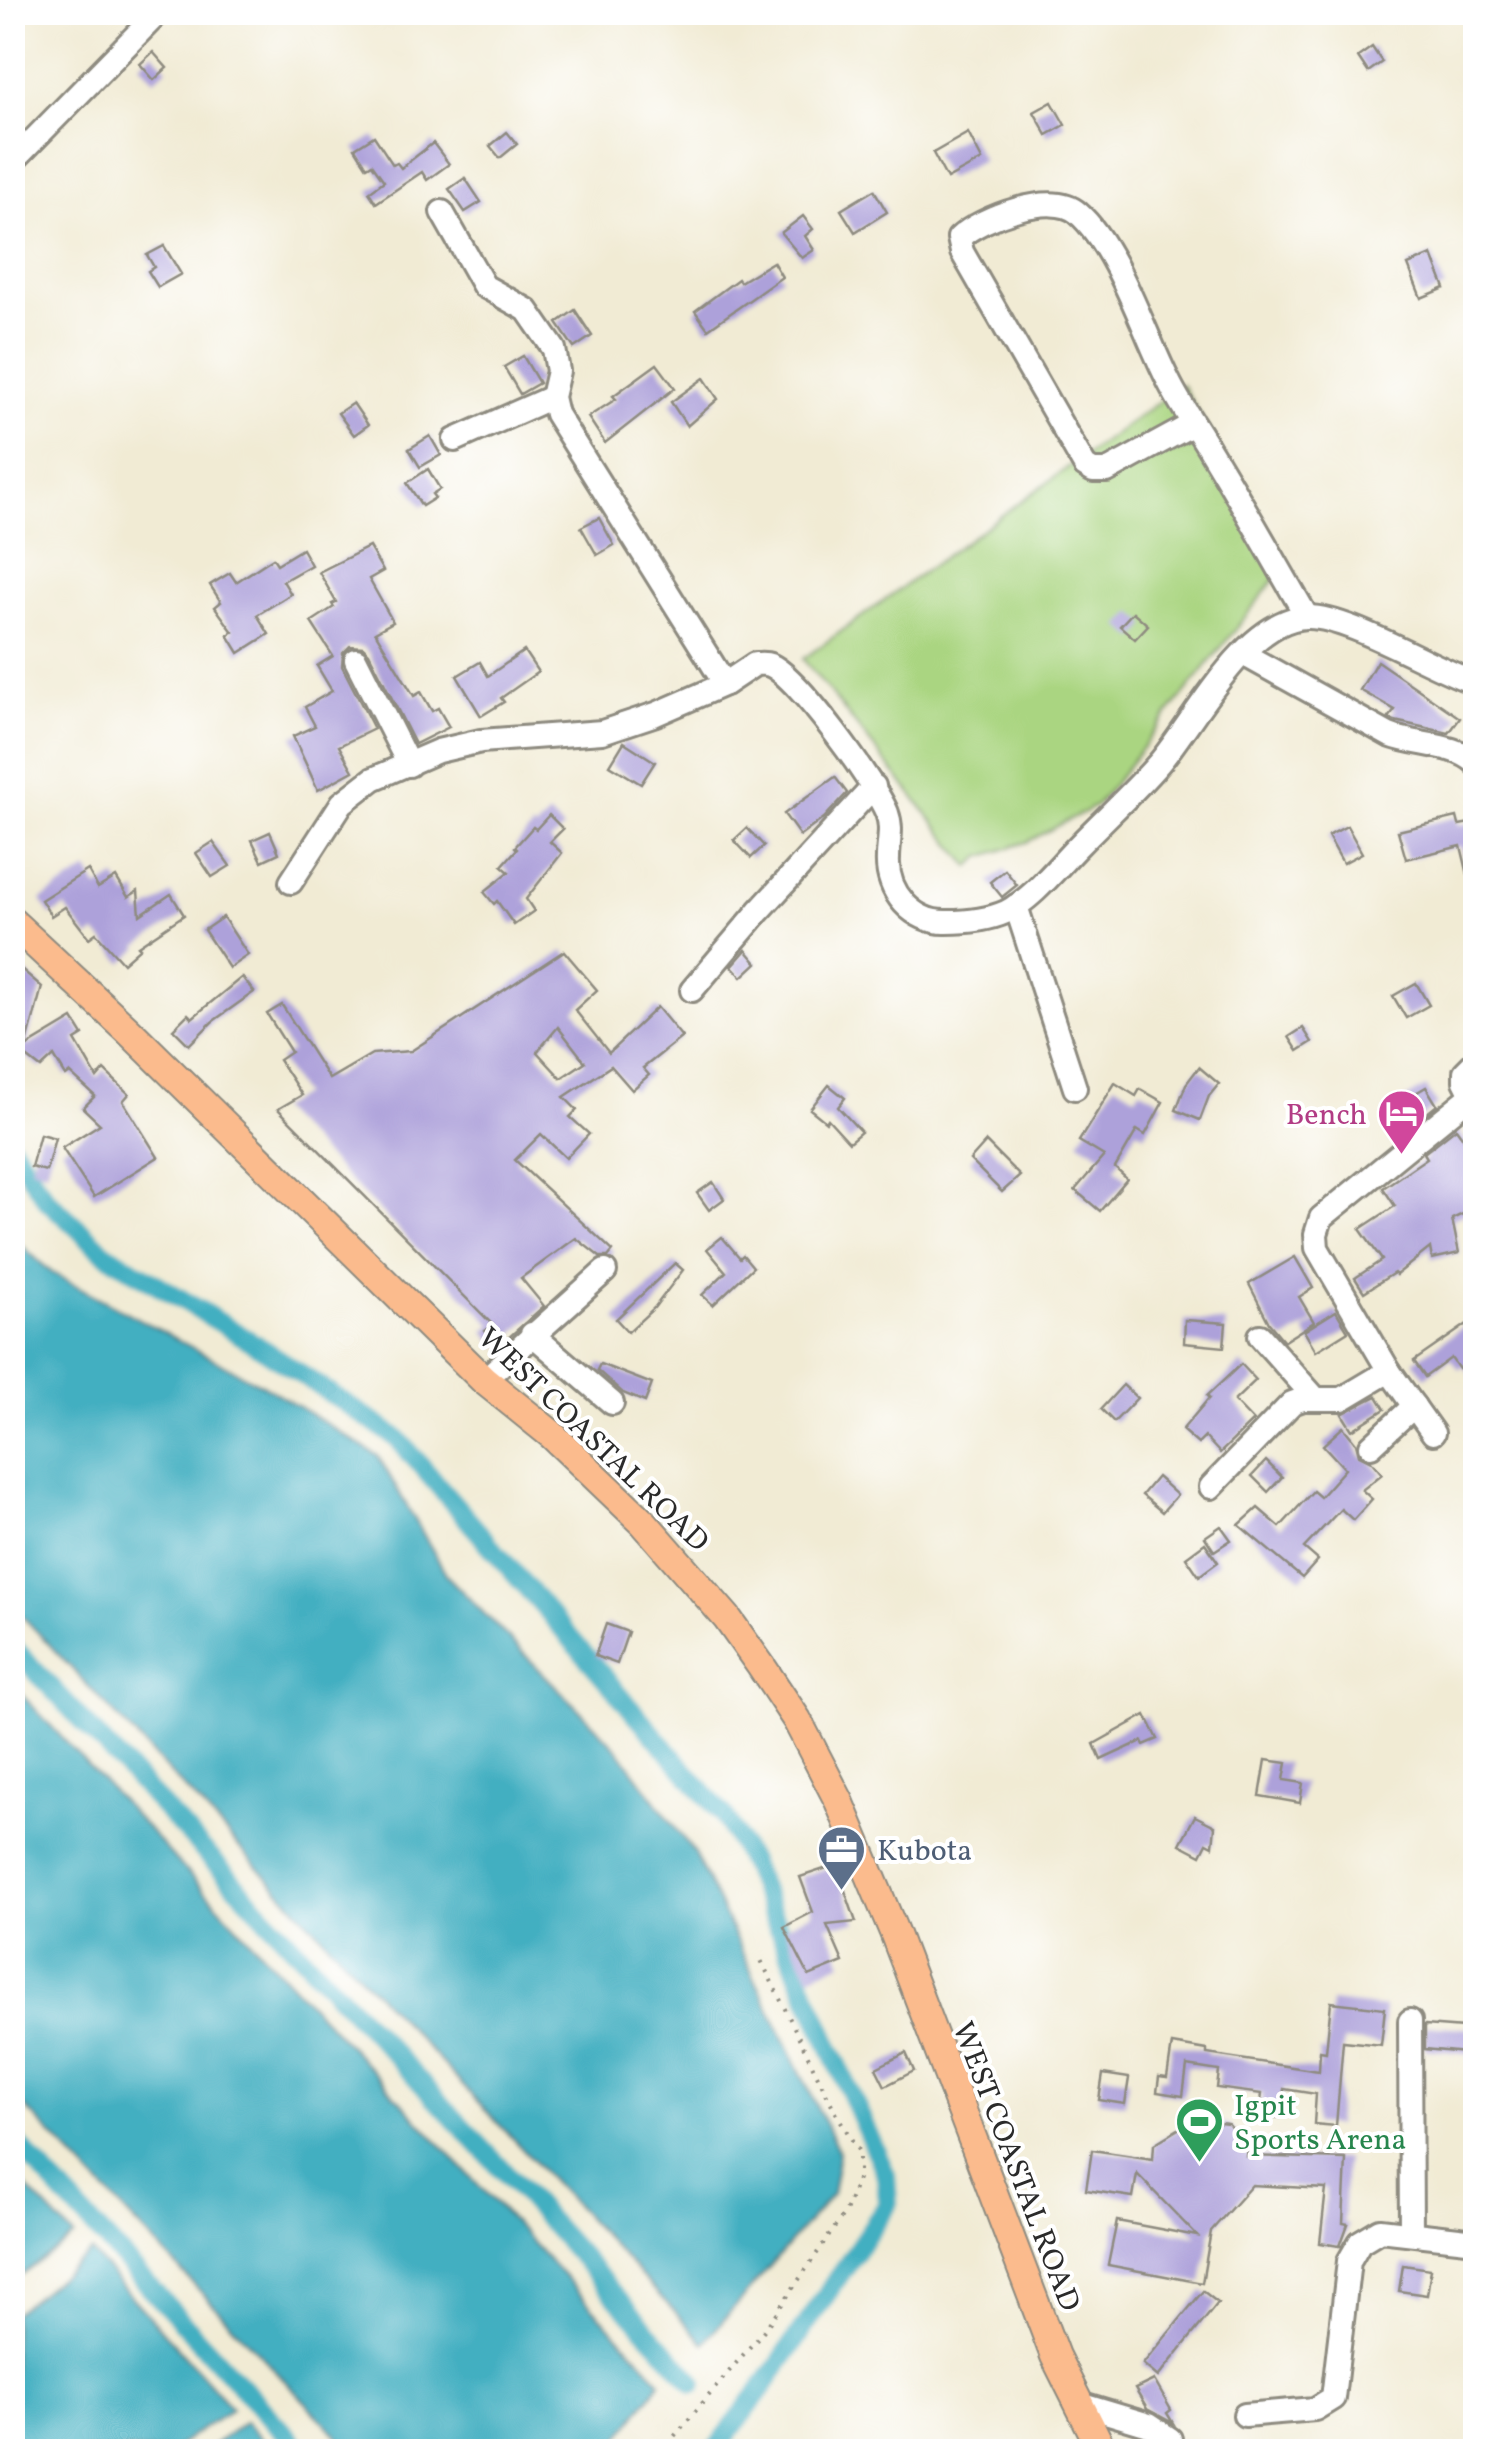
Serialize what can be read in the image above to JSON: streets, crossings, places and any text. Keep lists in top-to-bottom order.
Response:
{
  "streets": {
    "main road": ["WEST COASTAL ROAD"]
  },
  "places": {
    "hotel": ["Bench"],
    "office": ["Kubota"],
    "sports": ["Igpit Sports Arena"]
  }
}
